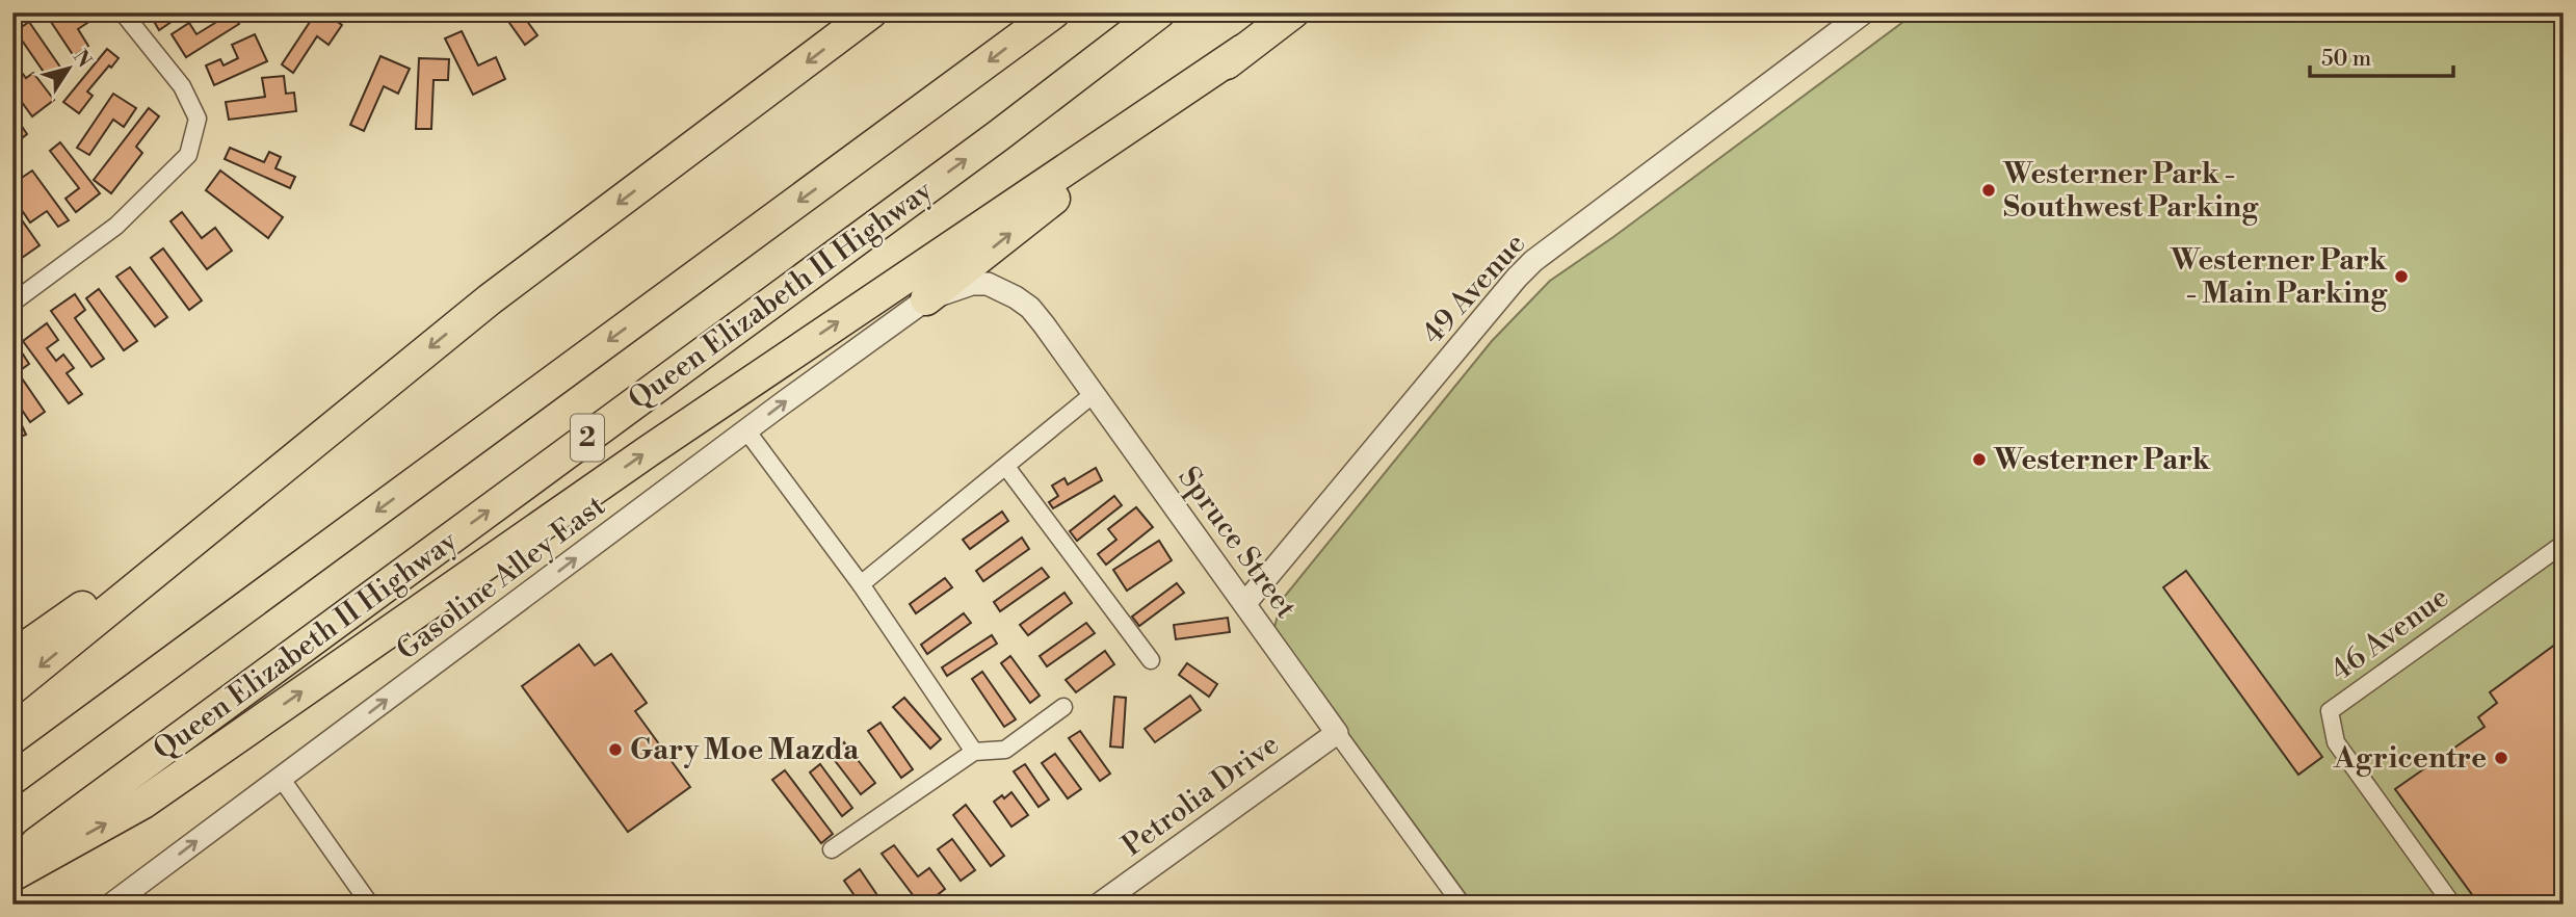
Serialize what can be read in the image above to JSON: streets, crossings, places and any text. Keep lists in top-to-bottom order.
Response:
{
  "streets": {
    "highway": ["Queen Elizabeth II Highway", "2"],
    "street": [
      "49 Avenue",
      "Spruce Street",
      "Gasoline Alley East",
      "46 Avenue",
      "Petrolia Drive"
    ]
  },
  "crossings": [
    ["49 Avenue", "Spruce Street"],
    ["Spruce Street", "Gasoline Alley East"],
    ["Spruce Street", "Petrolia Drive"]
  ],
  "one_way": ["Gasoline Alley East"],
  "places": [
    "Westerner Park - Southwest Parking",
    "Westerner Park - Main Parking",
    "Westerner Park",
    "Gary Moe Mazda",
    "Agricentre"
  ],
  "scale_bar": "50 m",
  "north": "top right"
}
